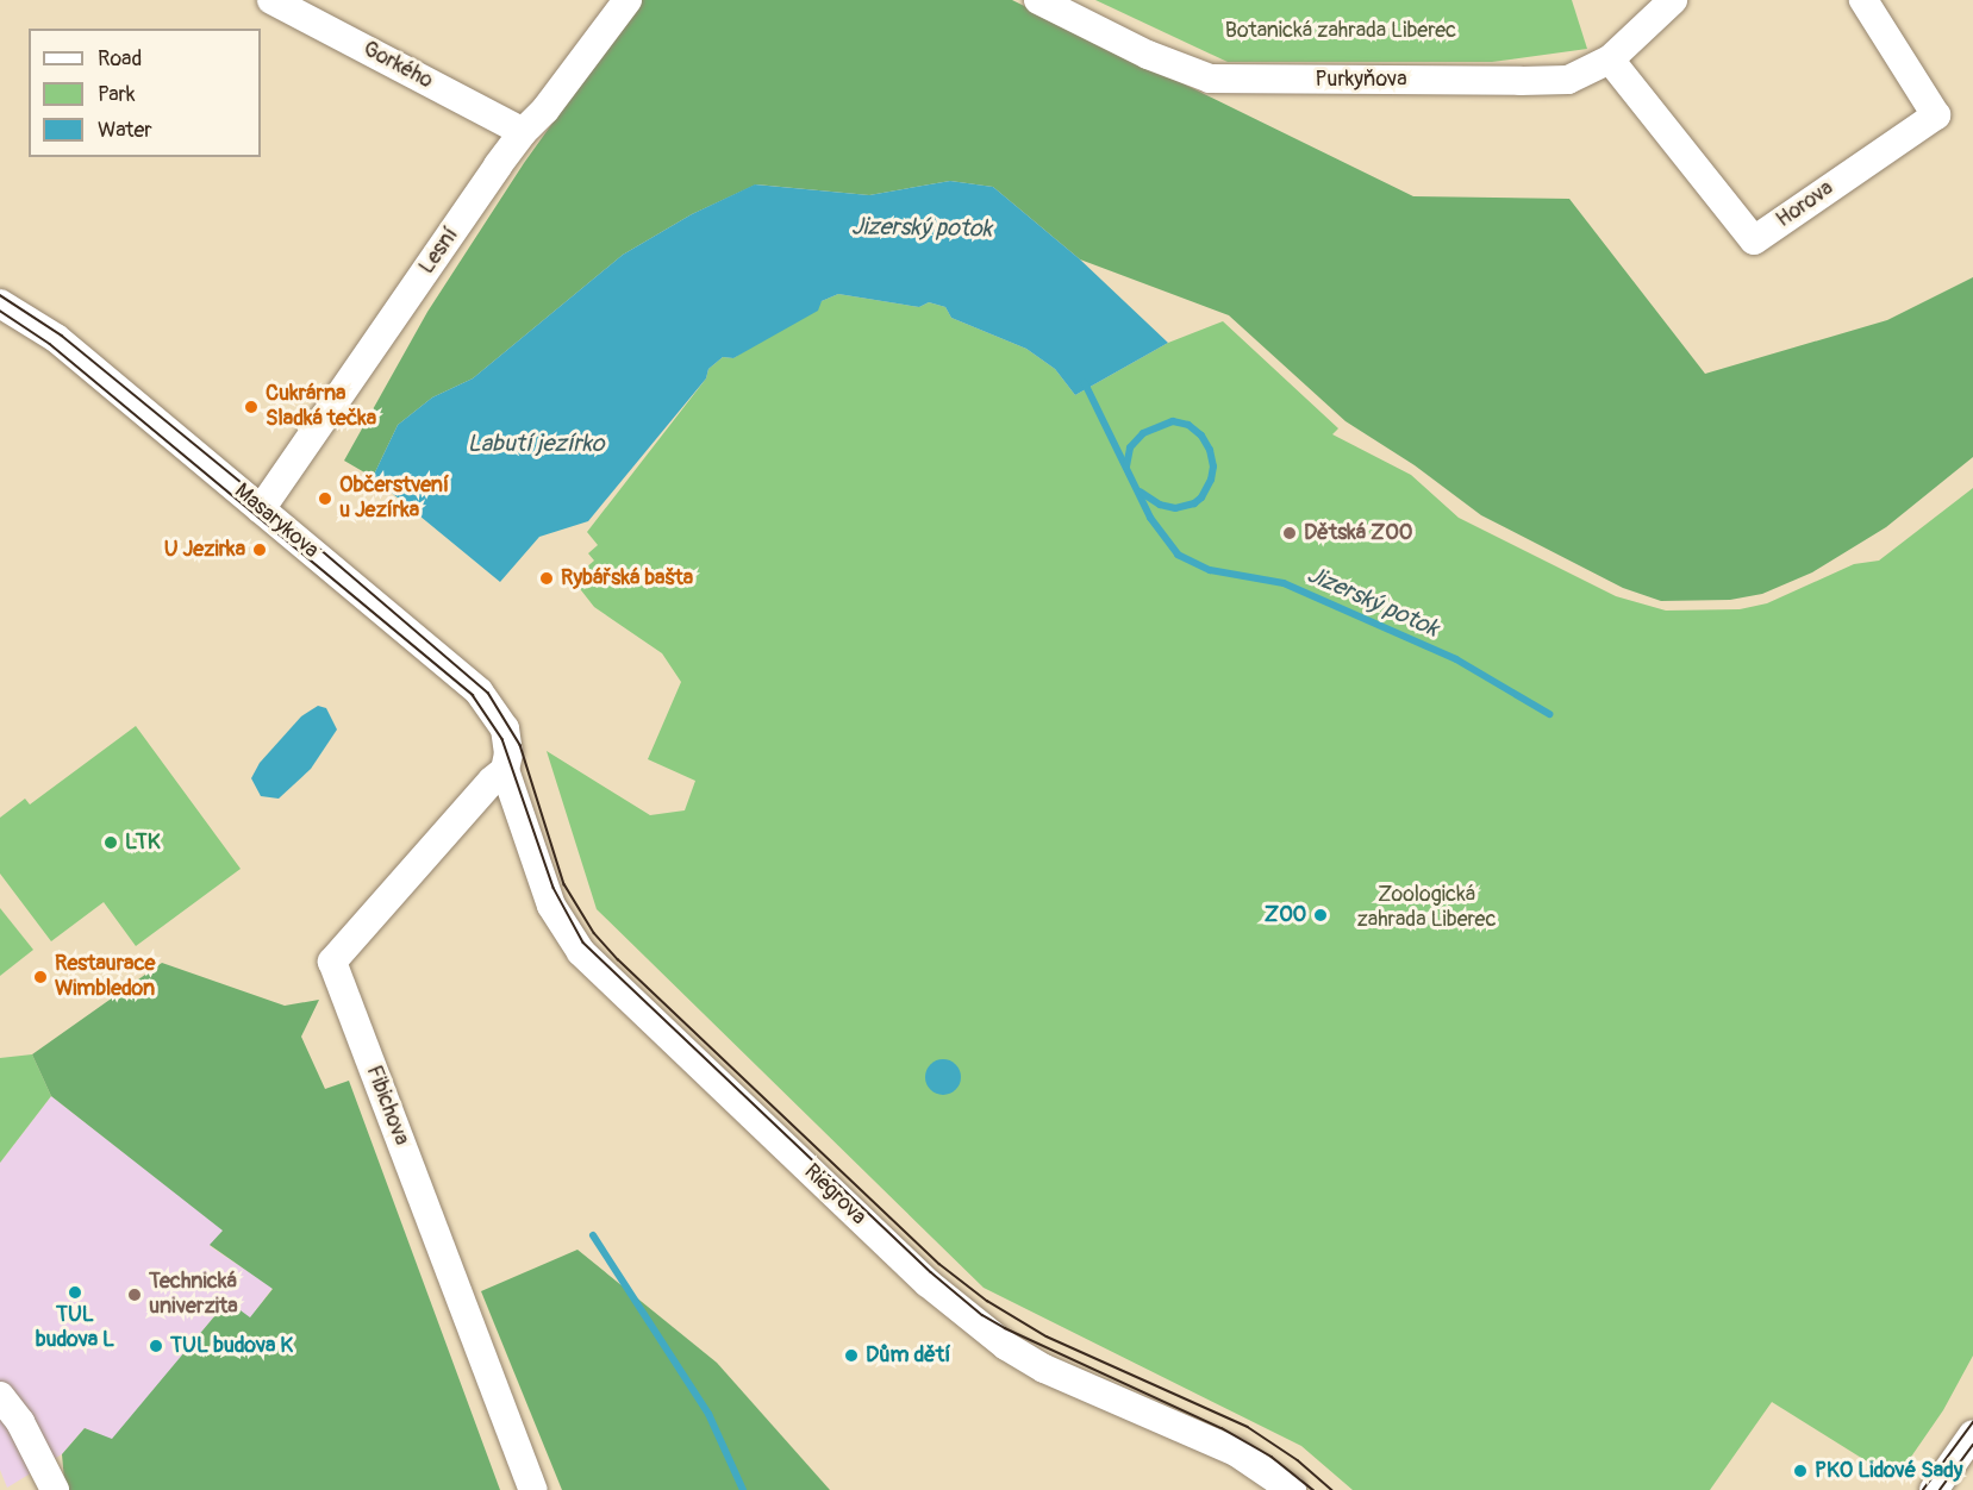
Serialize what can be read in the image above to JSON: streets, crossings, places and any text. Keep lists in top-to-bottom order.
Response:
{
  "streets": {
    "street": [
      "Gorkého",
      "Purkyňova",
      "Horova",
      "Lesní",
      "Masarykova",
      "Fibichova",
      "Riegrova"
    ]
  },
  "crossings": [
    ["Gorkého", "Lesní"],
    ["Purkyňova", "Horova"],
    ["Lesní", "Masarykova"],
    ["Masarykova", "Fibichova"],
    ["Masarykova", "Riegrova"],
    ["Fibichova", "Riegrova"]
  ],
  "water": ["Jizerský potok", "Labutí jezírko"],
  "parks": ["Botanická zahrada Liberec", "Zoologická zahrada Liberec"],
  "places": [
    "Cukrárna Sladká tečka",
    "Občerstvení u Jezírka",
    "Dětská ZOO",
    "U Jezirka",
    "Rybářská bašta",
    "LTK",
    "ZOO",
    "Restaurace Wimbledon",
    "TUL budova L",
    "Technická univerzita",
    "TUL budova K",
    "Dům dětí",
    "PKO Lidové Sady"
  ],
  "legend": ["Road", "Park", "Water"]
}
